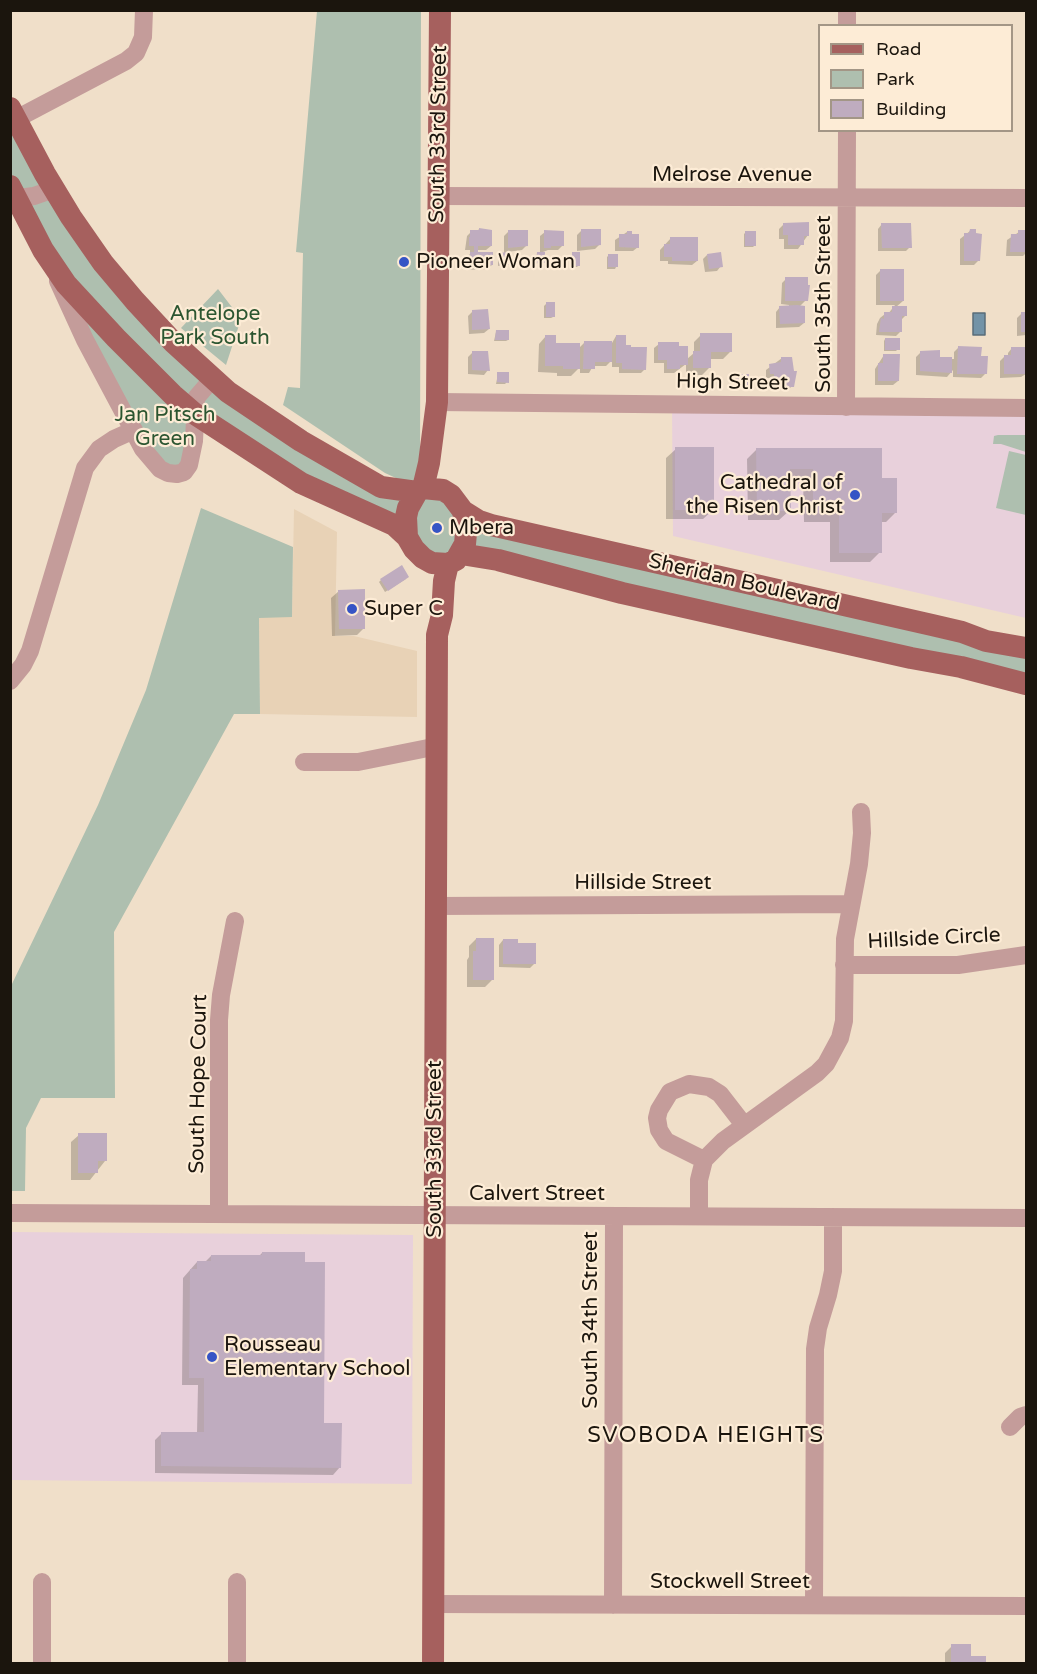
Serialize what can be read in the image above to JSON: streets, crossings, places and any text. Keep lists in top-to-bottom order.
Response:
{
  "streets": {
    "main road": ["South 33rd Street", "Sheridan Boulevard"],
    "street": [
      "Melrose Avenue",
      "South 35th Street",
      "High Street",
      "Hillside Street",
      "Hillside Circle",
      "South Hope Court",
      "Calvert Street",
      "South 34th Street",
      "Stockwell Street"
    ]
  },
  "crossings": [
    ["South 33rd Street", "Melrose Avenue"],
    ["South 33rd Street", "High Street"],
    ["South 33rd Street", "Sheridan Boulevard"],
    ["South 33rd Street", "Hillside Street"],
    ["South 33rd Street", "Calvert Street"],
    ["South 33rd Street", "Stockwell Street"],
    ["Melrose Avenue", "South 35th Street"],
    ["South 35th Street", "High Street"],
    ["South Hope Court", "Calvert Street"],
    ["Calvert Street", "South 34th Street"],
    ["South 34th Street", "Stockwell Street"]
  ],
  "districts": ["SVOBODA HEIGHTS"],
  "parks": ["Antelope Park South", "Jan Pitsch Green"],
  "places": [
    "Pioneer Woman",
    "Cathedral of the Risen Christ",
    "Mbera",
    "Super C",
    "Rousseau Elementary School"
  ],
  "legend": ["Road", "Park", "Building"]
}
